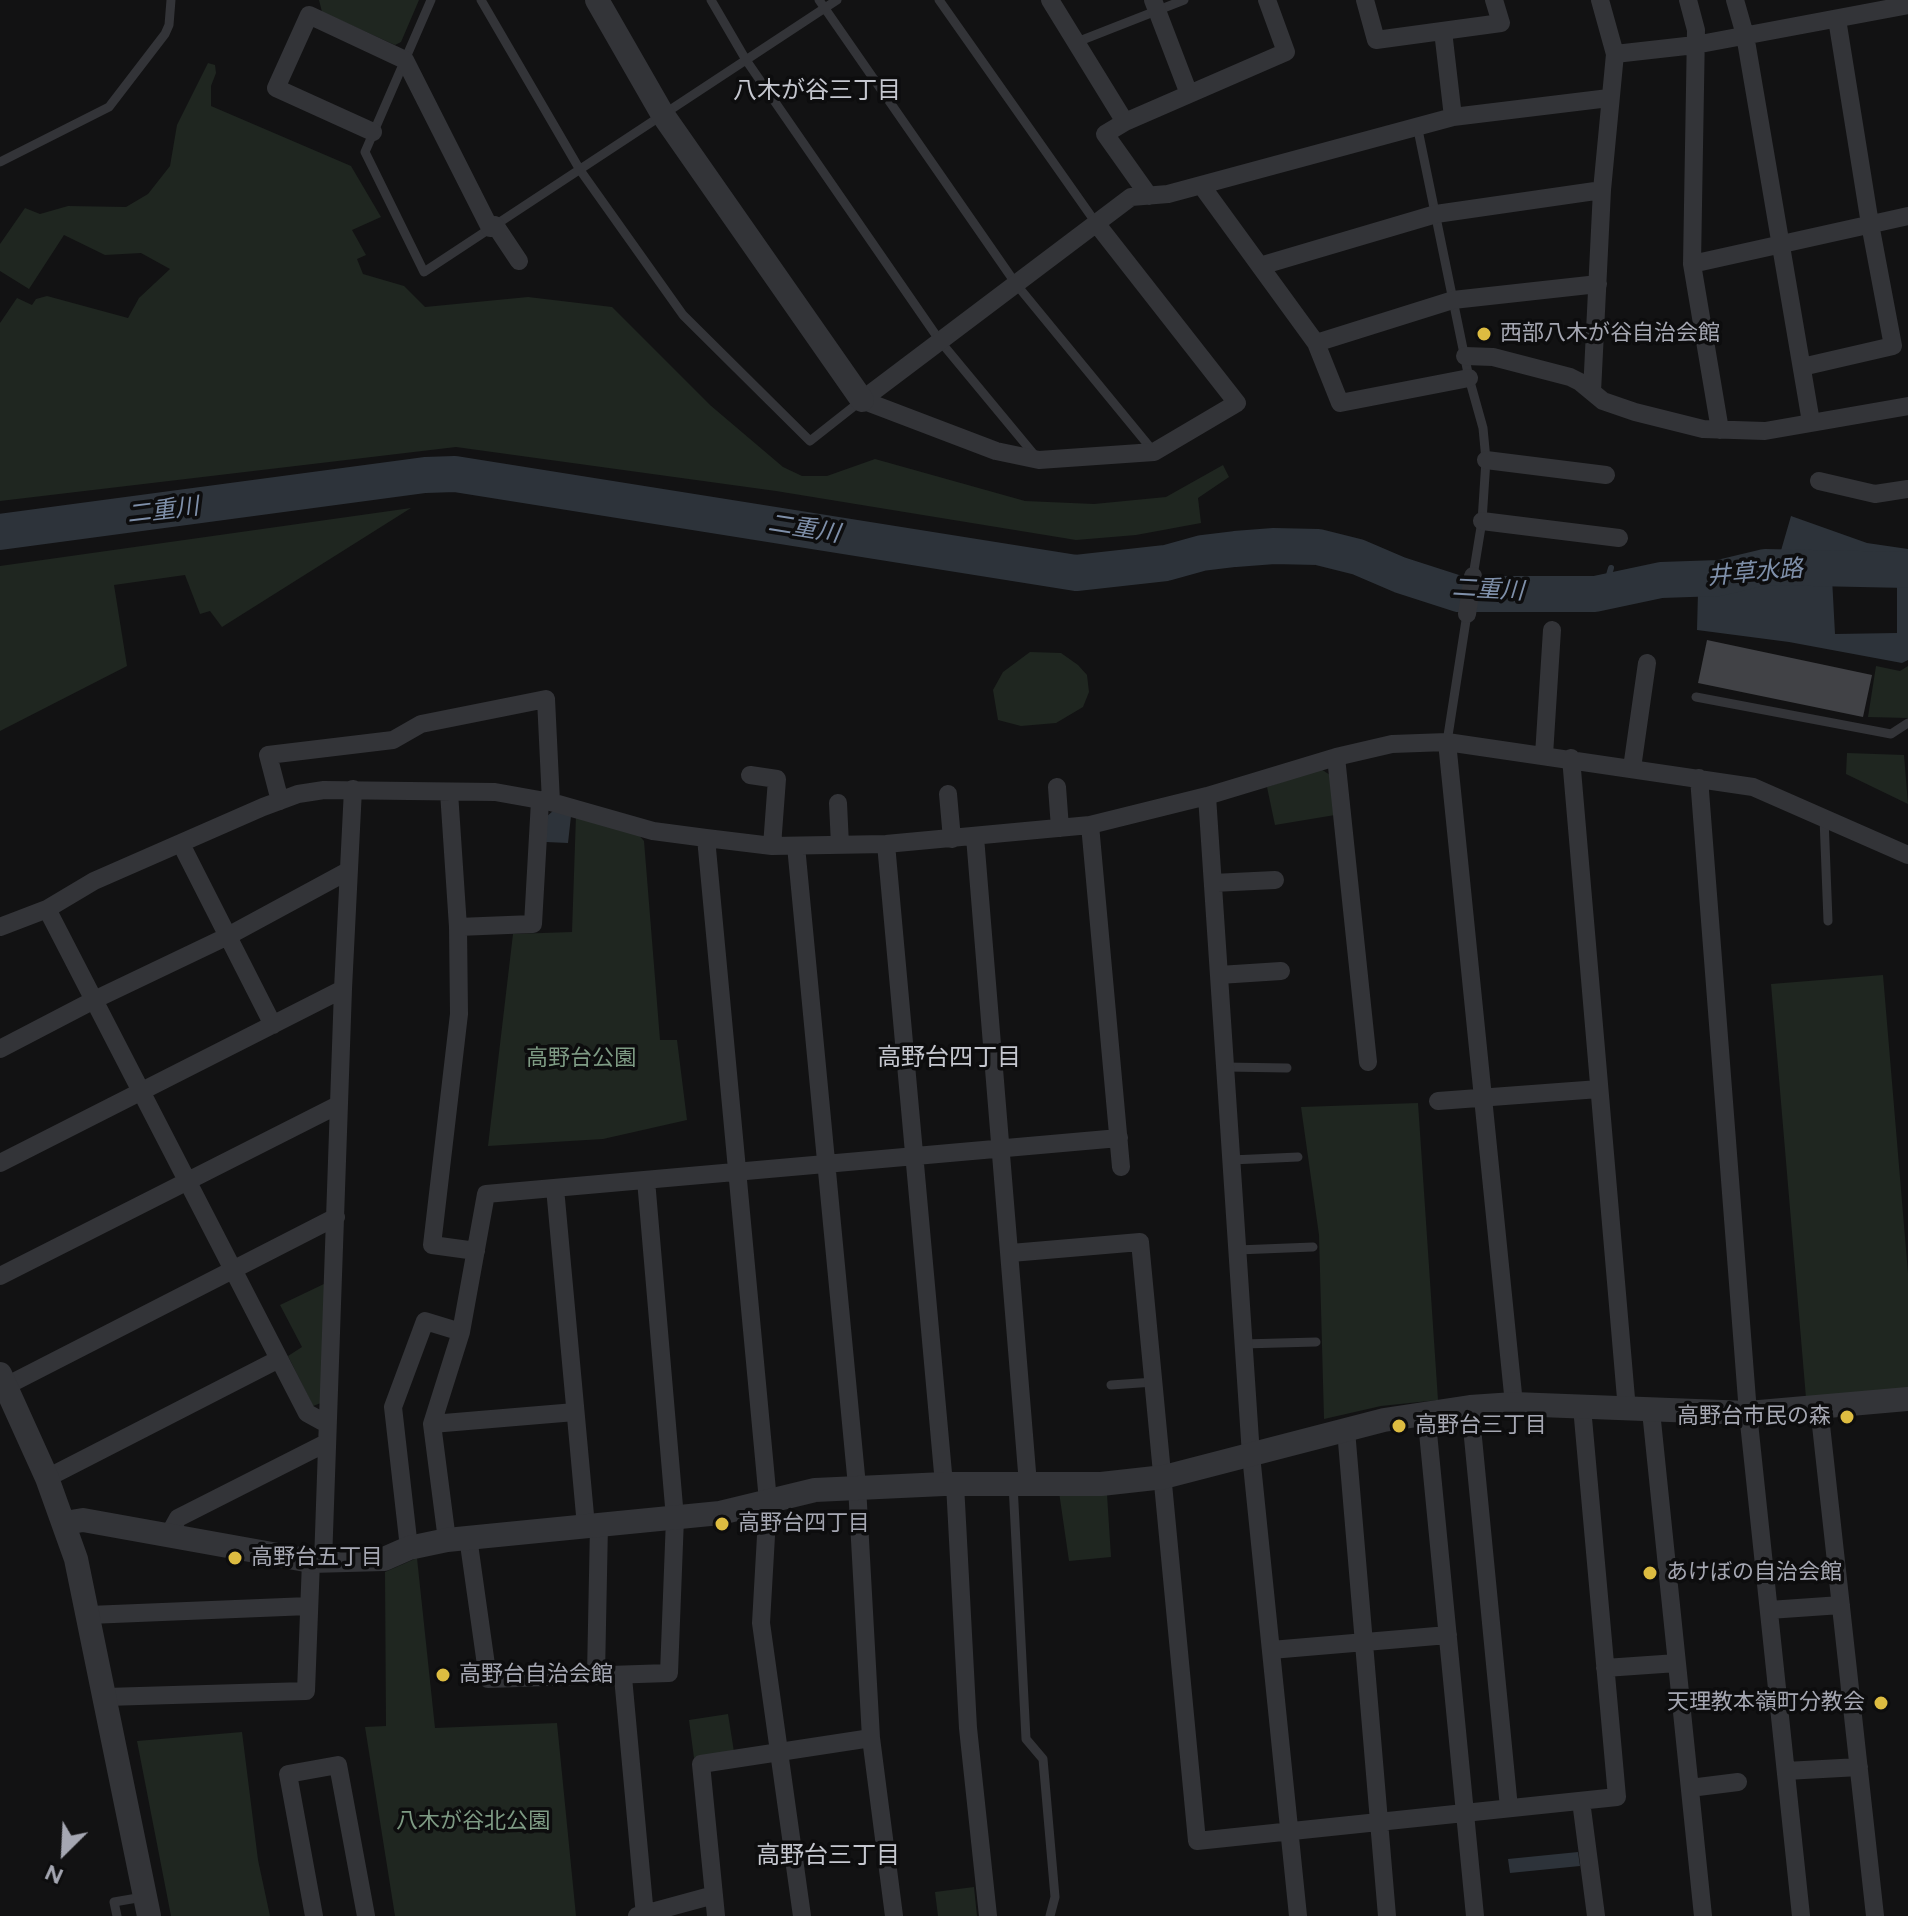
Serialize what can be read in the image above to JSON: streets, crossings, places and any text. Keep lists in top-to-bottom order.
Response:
{
  "districts": ["八木が谷三丁目", "高野台四丁目", "高野台三丁目"],
  "water": ["二重川", "井草水路"],
  "parks": ["高野台公園", "八木が谷北公園"],
  "places": [
    "西部八木が谷自治会館",
    "高野台市民の森",
    "高野台三丁目",
    "高野台四丁目",
    "高野台五丁目",
    "あけぼの自治会館",
    "高野台自治会館",
    "天理教本嶺町分教会"
  ],
  "north": "bottom left"
}
